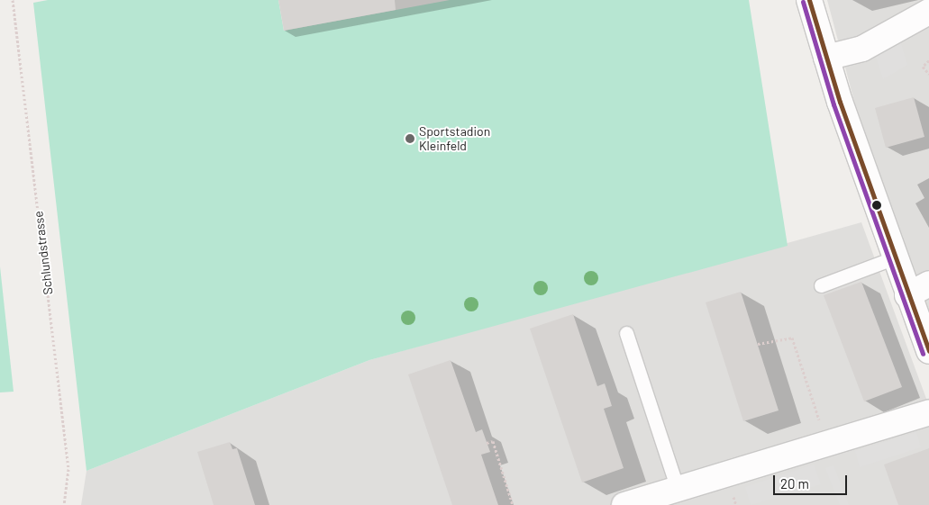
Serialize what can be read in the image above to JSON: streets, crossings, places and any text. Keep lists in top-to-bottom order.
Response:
{
  "streets": {
    "path": ["Schlundstrasse"]
  },
  "places": ["Sportstadion Kleinfeld"],
  "scale_bar": "20 m"
}
